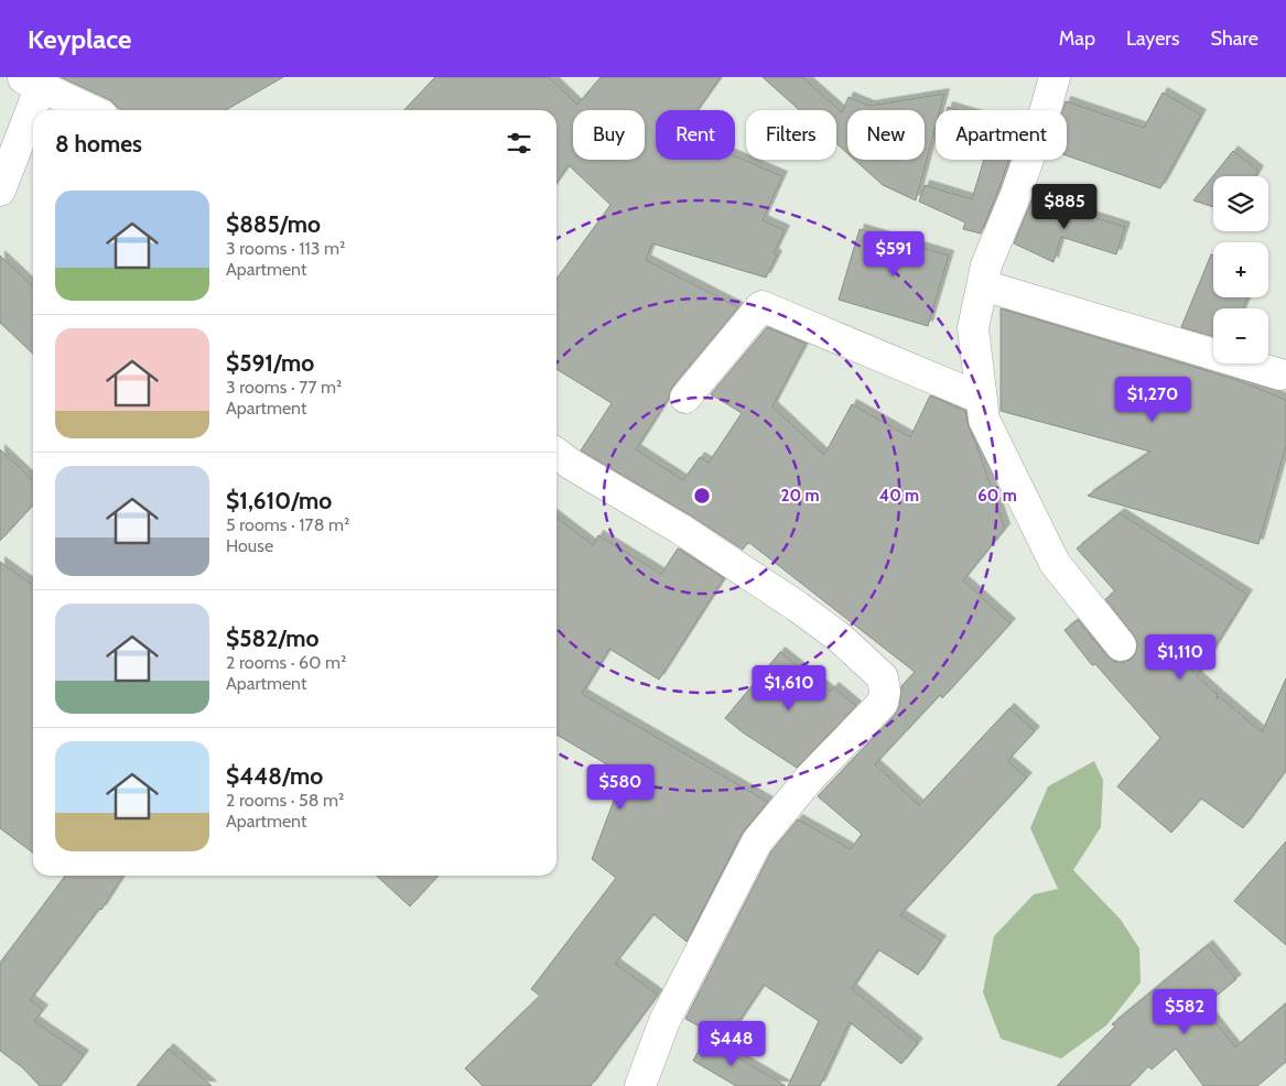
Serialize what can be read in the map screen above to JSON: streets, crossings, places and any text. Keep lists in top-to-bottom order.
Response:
{
  "page": {
    "header": "Keyplace",
    "nav": ["Map", "Layers", "Share"],
    "chip": [
      "Buy",
      "Rent",
      "Filters",
      "New",
      "Apartment"
    ],
    "heading": "8 homes",
    "map_buttons": ["+", "−"],
    "list": [
      {
        "name": "$885/mo",
        "note": "3 rooms · 113 m² · Apartment"
      },
      {
        "name": "$591/mo",
        "note": "3 rooms · 77 m² · Apartment"
      },
      {
        "name": "$1,610/mo",
        "note": "5 rooms · 178 m² · House"
      },
      {
        "name": "$582/mo",
        "note": "2 rooms · 60 m² · Apartment"
      },
      {
        "name": "$448/mo",
        "note": "2 rooms · 58 m² · Apartment"
      }
    ],
    "price": [
      "$885",
      "$591",
      "$1,270",
      "$1,110",
      "$1,610",
      "$580",
      "$582",
      "$448"
    ]
  },
  "rings": ["20 m", "40 m", "60 m"]
}
